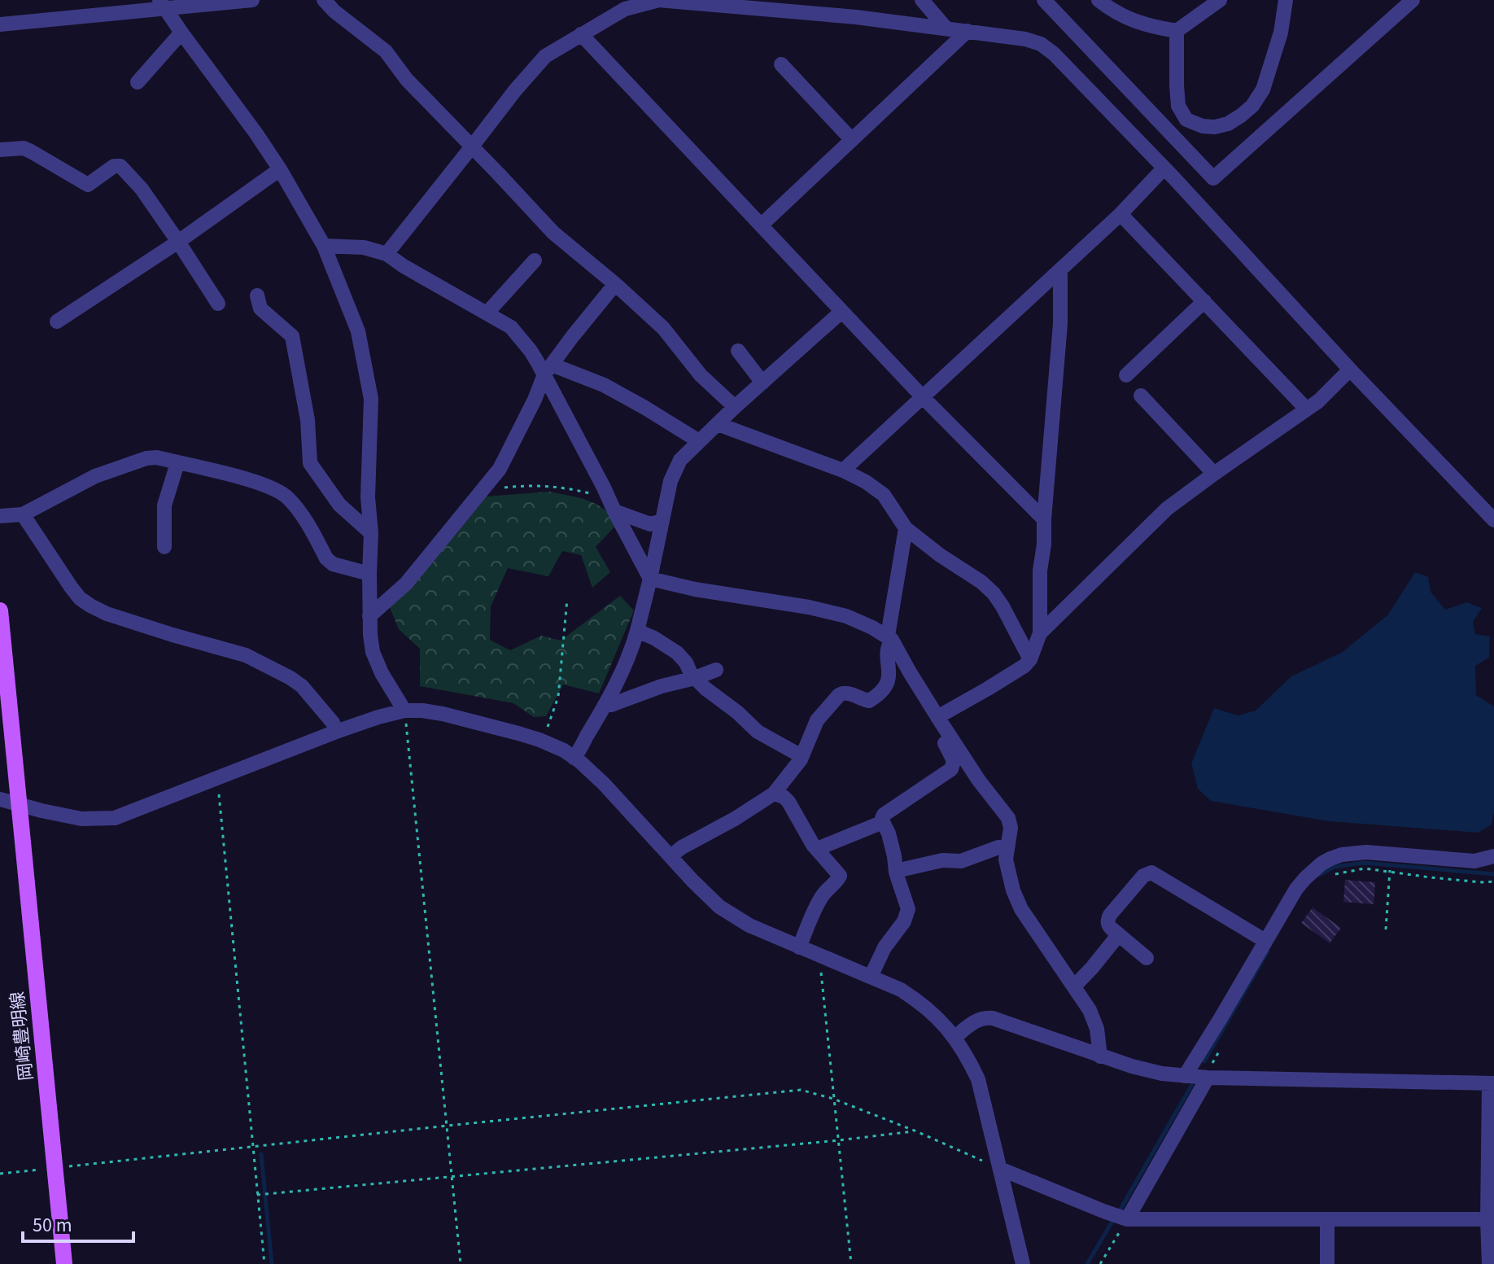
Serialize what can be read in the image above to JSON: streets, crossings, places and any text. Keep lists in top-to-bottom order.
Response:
{
  "streets": {
    "main road": ["岡崎豊明線"]
  },
  "scale_bar": "50 m"
}
